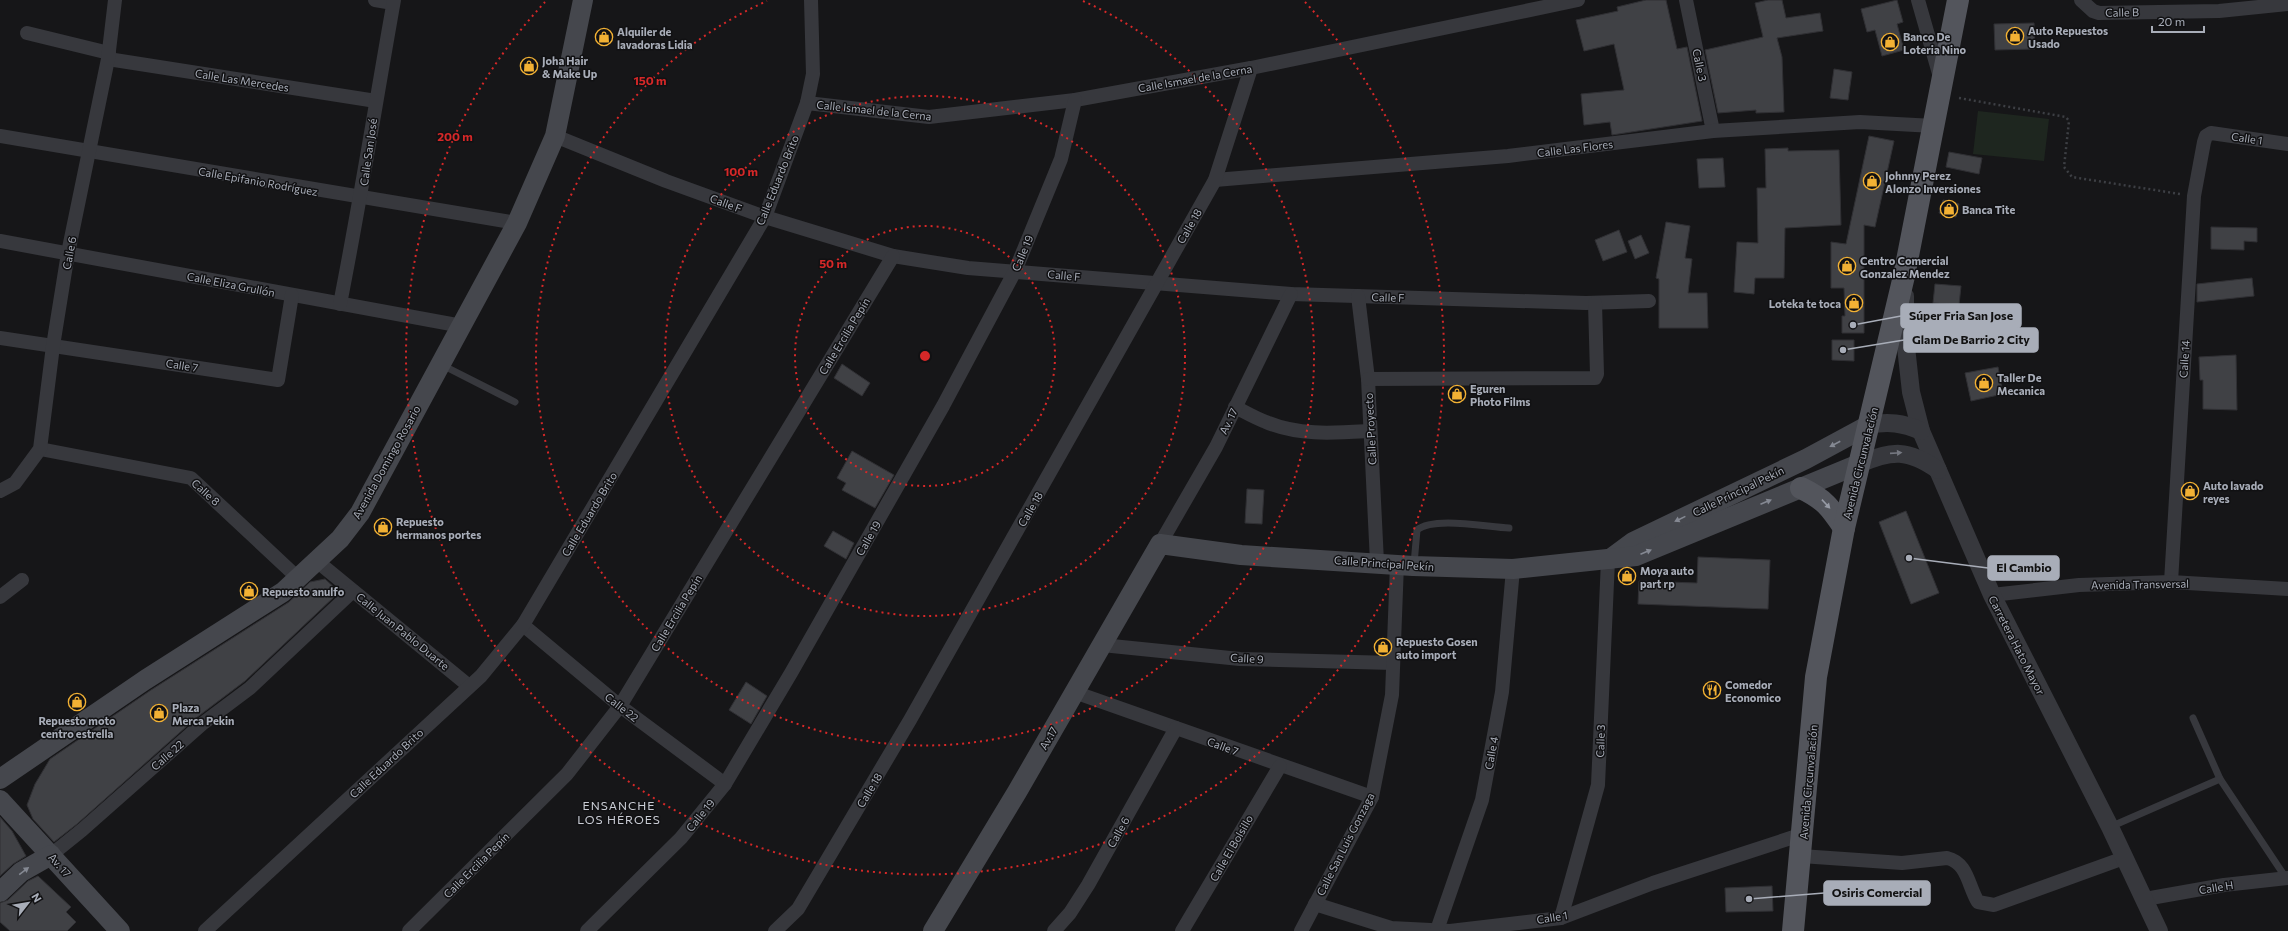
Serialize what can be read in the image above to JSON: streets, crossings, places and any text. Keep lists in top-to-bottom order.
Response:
{
  "streets": {
    "main road": [
      "Av. 17",
      "Avenida Domingo Rosario",
      "Avenida Circunvalación",
      "Calle Principal Pekín",
      "Av.17"
    ],
    "street": [
      "Calle B",
      "Calle 3",
      "Calle Ismael de la Cerna",
      "Calle Las Mercedes",
      "Calle 1",
      "Calle Las Flores",
      "Calle San José",
      "Calle Eduardo Brito",
      "Calle Epifanio Rodríguez",
      "Calle F",
      "Calle 18",
      "Calle 6",
      "Calle 19",
      "Calle Eliza Grullón",
      "Calle Ercilia Pepín",
      "Calle 14",
      "Calle 7",
      "Calle Proyecto",
      "Calle 8",
      "Avenida Transversal",
      "Calle Juan Pablo Duarte",
      "Carretera Hato Mayor",
      "Calle 9",
      "Calle 22",
      "Calle 4",
      "Calle San Luis Gonzaga",
      "Calle El Bolsillo",
      "Calle H"
    ]
  },
  "crossings": [
    ["Calle 3", "Calle 1"],
    ["Calle 3", "Calle Las Flores"],
    ["Calle 3", "Calle Principal Pekín"],
    ["Calle Ismael de la Cerna", "Calle Eduardo Brito"],
    ["Calle Ismael de la Cerna", "Calle 18"],
    ["Calle Ismael de la Cerna", "Calle 19"],
    ["Calle Las Mercedes", "Calle San José"],
    ["Calle Las Mercedes", "Calle 6"],
    ["Calle 1", "Calle 14"],
    ["Calle 1", "Avenida Circunvalación"],
    ["Calle 1", "Calle 4"],
    ["Calle 1", "Calle San Luis Gonzaga"],
    ["Calle Las Flores", "Calle 18"],
    ["Calle Las Flores", "Avenida Circunvalación"],
    ["Calle San José", "Calle Epifanio Rodríguez"],
    ["Calle San José", "Calle Eliza Grullón"],
    ["Calle Eduardo Brito", "Calle F"],
    ["Calle Eduardo Brito", "Calle Juan Pablo Duarte"],
    ["Calle Eduardo Brito", "Calle 22"],
    ["Calle Epifanio Rodríguez", "Calle 6"],
    ["Calle Epifanio Rodríguez", "Avenida Domingo Rosario"],
    ["Calle F", "Calle 18"],
    ["Calle F", "Calle 19"],
    ["Calle F", "Calle Ercilia Pepín"],
    ["Calle F", "Av. 17"],
    ["Calle F", "Calle Proyecto"],
    ["Calle F", "Avenida Domingo Rosario"],
    ["Calle 6", "Calle Eliza Grullón"],
    ["Calle 6", "Calle 7"],
    ["Calle 6", "Calle 8"],
    ["Calle 19", "Calle 22"],
    ["Calle Eliza Grullón", "Calle 7"],
    ["Calle Eliza Grullón", "Avenida Domingo Rosario"],
    ["Calle Ercilia Pepín", "Calle 22"],
    ["Calle 14", "Avenida Transversal"],
    ["Calle 7", "Av.17"],
    ["Calle 7", "Calle San Luis Gonzaga"],
    ["Calle 7", "Calle El Bolsillo"],
    ["Av. 17", "Calle Principal Pekín"],
    ["Av. 17", "Calle 22"],
    ["Av. 17", "Av.17"],
    ["Calle Proyecto", "Calle Principal Pekín"],
    ["Avenida Domingo Rosario", "Calle 8"],
    ["Avenida Domingo Rosario", "Calle Juan Pablo Duarte"],
    ["Avenida Circunvalación", "Calle Principal Pekín"],
    ["Avenida Circunvalación", "Carretera Hato Mayor"],
    ["Calle Principal Pekín", "Av.17"],
    ["Calle Principal Pekín", "Calle 4"],
    ["Calle Principal Pekín", "Calle San Luis Gonzaga"],
    ["Avenida Transversal", "Carretera Hato Mayor"],
    ["Calle Juan Pablo Duarte", "Calle 22"],
    ["Carretera Hato Mayor", "Calle H"],
    ["Calle 9", "Av.17"],
    ["Calle 9", "Calle San Luis Gonzaga"]
  ],
  "districts": ["ENSANCHE LOS HÉROES"],
  "places": {
    "shop": [
      "Auto Repuestos Usado",
      "Alquiler de lavadoras Lidia",
      "Banco De Loteria Nino",
      "Joha Hair & Make Up",
      "Johnny Perez Alonzo Inversiones",
      "Banca Tite",
      "Centro Comercial Gonzalez Mendez",
      "Loteka te toca",
      "Taller De Mecanica",
      "Eguren Photo Films",
      "Auto lavado reyes",
      "Repuesto hermanos portes",
      "Moya auto part rp",
      "Repuesto anulfo",
      "Repuesto Gosen auto import",
      "Repuesto moto centro estrella",
      "Plaza Merca Pekin"
    ],
    "other": [
      "Súper Fria San Jose",
      "Glam De Barrio 2 City",
      "El Cambio",
      "Osiris Comercial"
    ],
    "restaurant": ["Comedor Economico"]
  },
  "scale_bar": "20 m",
  "north": "top right",
  "rings": [
    "150 m",
    "200 m",
    "100 m",
    "50 m"
  ]
}
